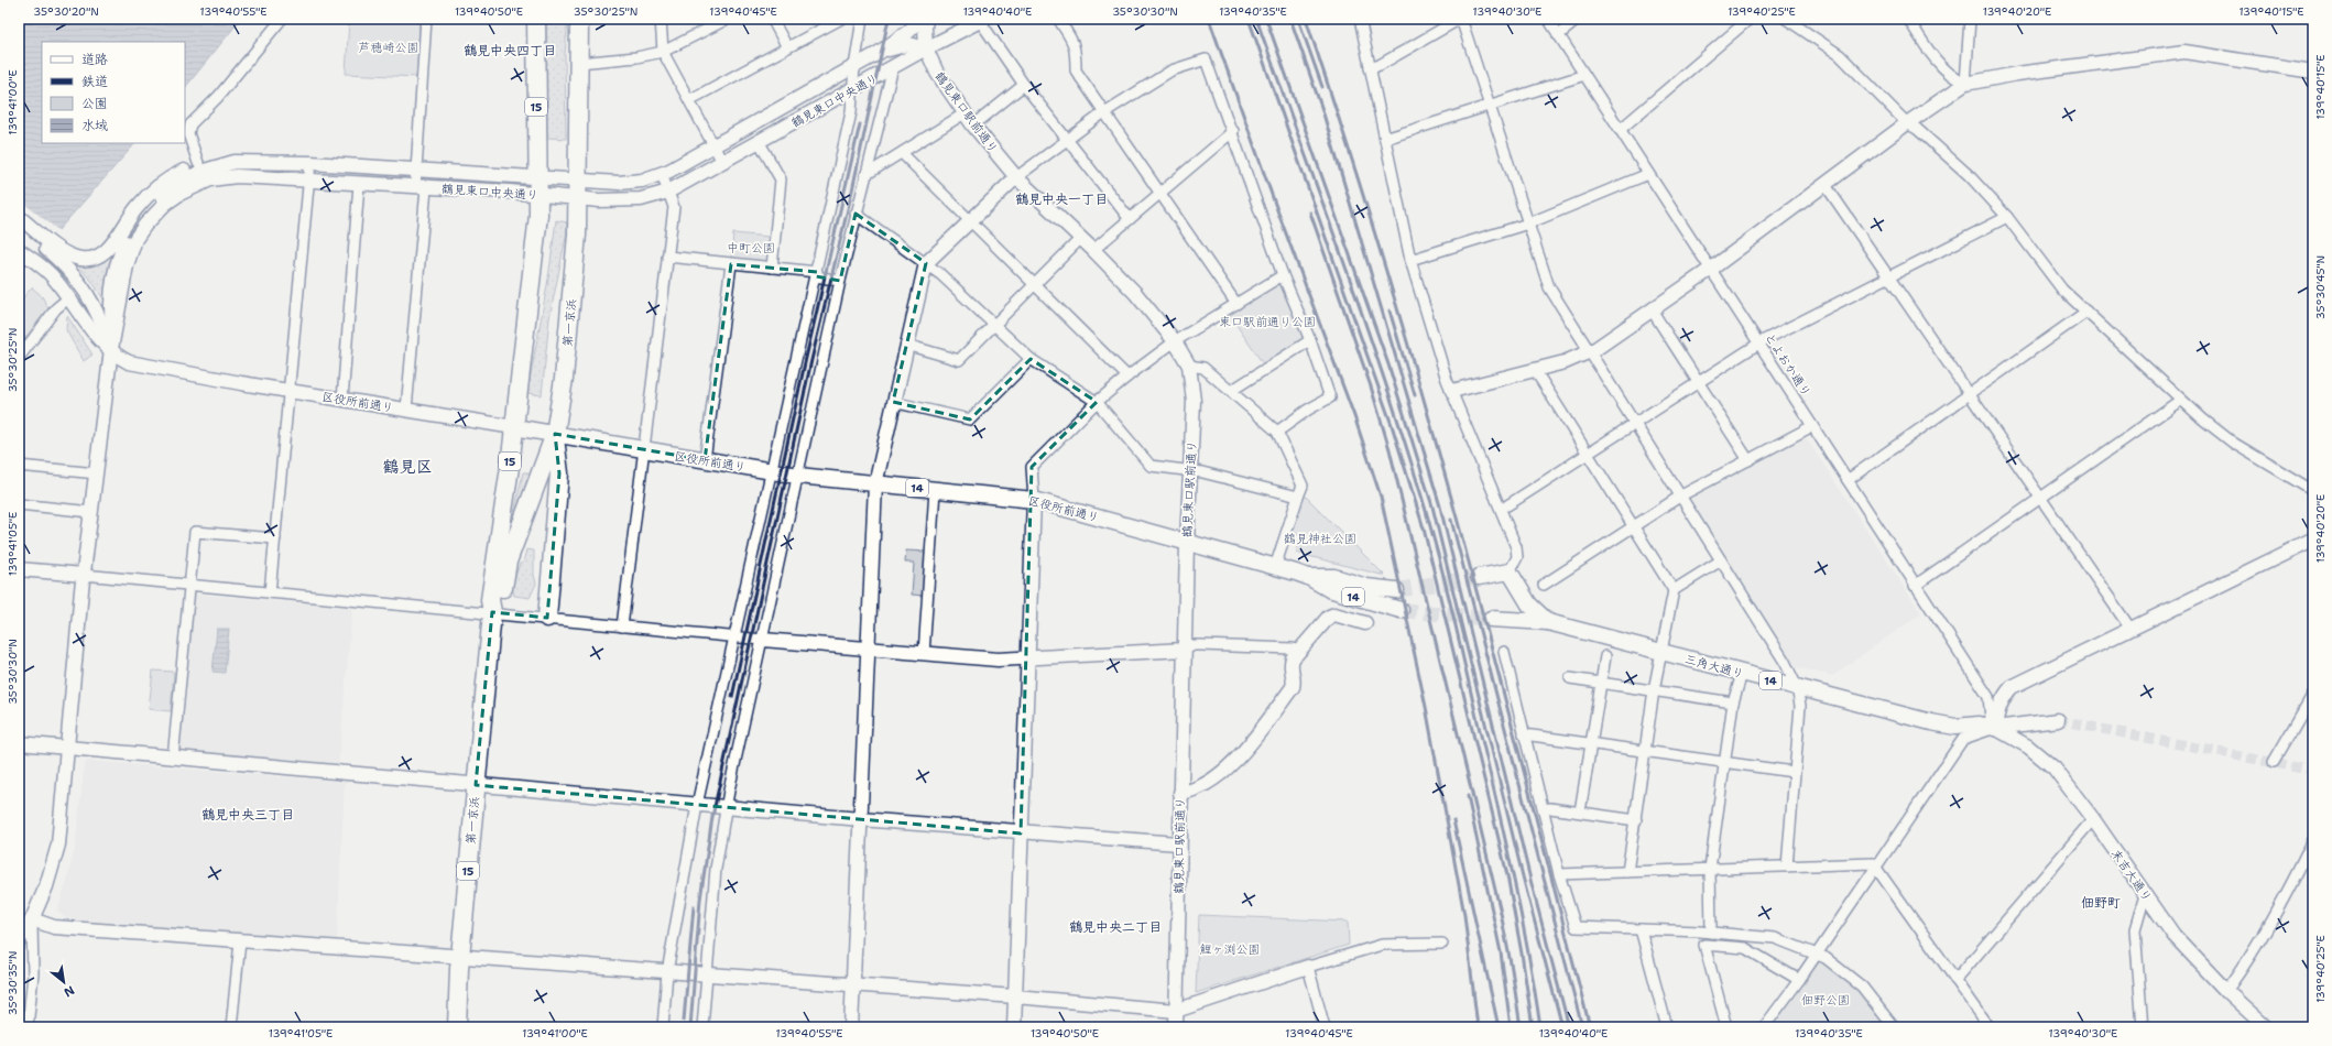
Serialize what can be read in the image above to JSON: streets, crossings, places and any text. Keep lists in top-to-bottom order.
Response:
{
  "streets": {
    "highway": ["15", "第一京浜"],
    "main road": ["区役所前通り", "14", "三角大通り"],
    "street": [
      "鶴見東口中央通り",
      "鶴見東口駅前通り",
      "とよおか通り",
      "末吉大通り"
    ]
  },
  "crossings": [
    ["鶴見東口中央通り", "鶴見東口駅前通り"],
    ["鶴見東口中央通り", "第一京浜"],
    ["鶴見東口中央通り", "区役所前通り"],
    ["15", "第一京浜"],
    ["15", "区役所前通り"],
    ["鶴見東口駅前通り", "区役所前通り"],
    ["第一京浜", "区役所前通り"],
    ["とよおか通り", "14"],
    ["とよおか通り", "三角大通り"],
    ["とよおか通り", "末吉大通り"],
    ["14", "三角大通り"],
    ["14", "末吉大通り"],
    ["三角大通り", "末吉大通り"]
  ],
  "districts": [
    "鶴見中央四丁目",
    "鶴見中央一丁目",
    "鶴見区",
    "鶴見中央三丁目",
    "佃野町",
    "鶴見中央二丁目"
  ],
  "parks": [
    "芦穂崎公園",
    "中町公園",
    "東口駅前通り公園",
    "鶴見神社公園",
    "鯉ヶ渕公園",
    "佃野公園"
  ],
  "legend": [
    "道路",
    "鉄道",
    "公園",
    "水域"
  ],
  "north": "bottom right",
  "coordinates": [
    "35°30'20\"N",
    "139°40'55\"E",
    "139°40'50\"E",
    "35°30'25\"N",
    "139°40'45\"E",
    "139°40'40\"E",
    "35°30'30\"N",
    "139°40'35\"E",
    "139°40'30\"E",
    "139°40'25\"E",
    "139°40'20\"E",
    "139°40'15\"E",
    "139°41'00\"E",
    "35°30'45\"N",
    "139°41'05\"E",
    "35°30'35\"N"
  ]
}
